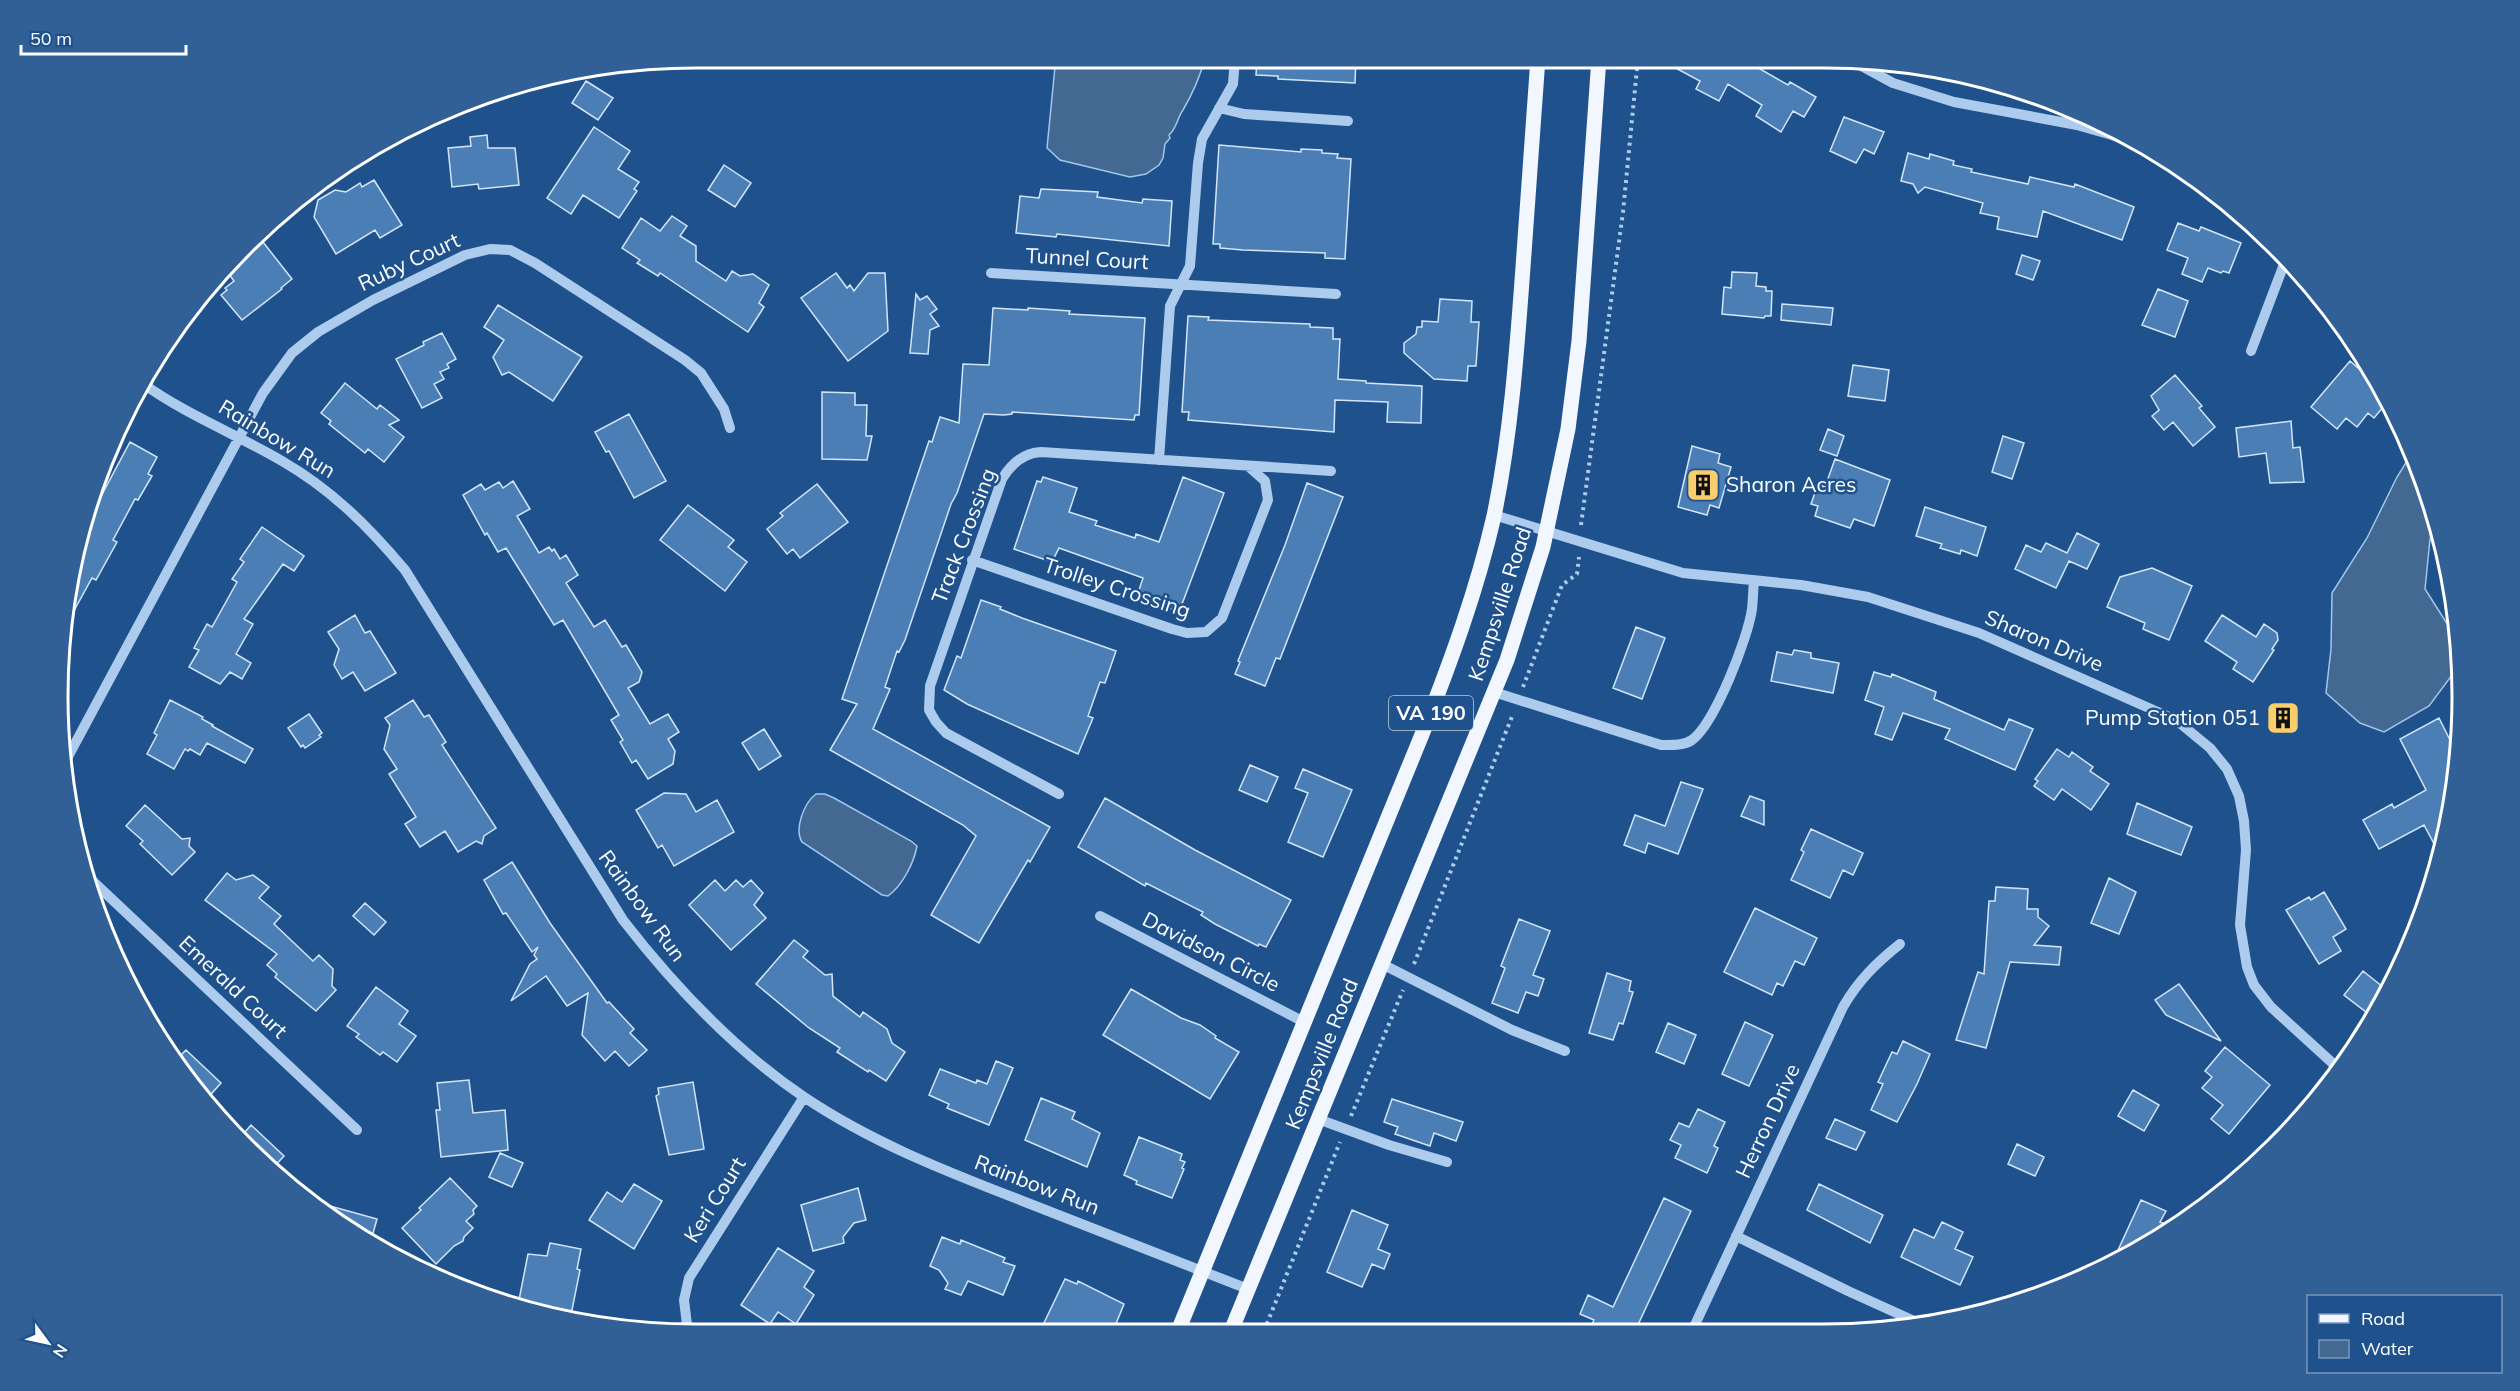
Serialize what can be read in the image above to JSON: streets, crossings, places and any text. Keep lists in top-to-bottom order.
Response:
{
  "streets": {
    "main road": ["Kempsville Road", "VA 190"],
    "street": [
      "Tunnel Court",
      "Ruby Court",
      "Rainbow Run",
      "Track Crossing",
      "Trolley Crossing",
      "Sharon Drive",
      "Davidson Circle",
      "Emerald Court",
      "Herron Drive",
      "Keri Court"
    ]
  },
  "crossings": [
    ["Ruby Court", "Rainbow Run"],
    ["Rainbow Run", "Kempsville Road"],
    ["Rainbow Run", "Keri Court"],
    ["Track Crossing", "Trolley Crossing"],
    ["Kempsville Road", "Sharon Drive"],
    ["Kempsville Road", "Davidson Circle"]
  ],
  "places": {
    "building": ["Sharon Acres", "Pump Station 051"]
  },
  "legend": ["Road", "Water"],
  "scale_bar": "50 m",
  "north": "bottom right"
}
